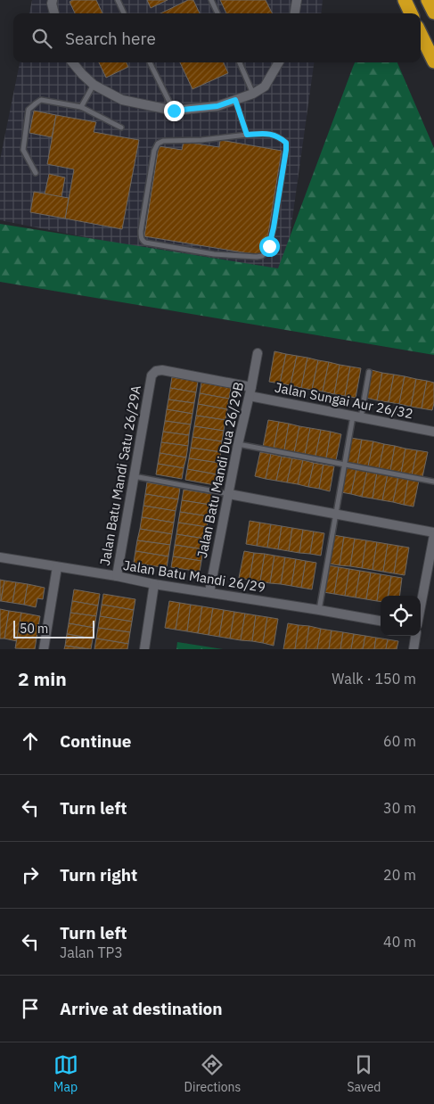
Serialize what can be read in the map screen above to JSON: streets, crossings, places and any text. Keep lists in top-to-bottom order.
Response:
{
  "streets": {
    "street": [
      "Jalan Sungai Aur 26/32",
      "Jalan Batu Mandi Dua 26/29B",
      "Jalan Batu Mandi Satu 26/29A",
      "Jalan Batu Mandi 26/29"
    ]
  },
  "crossings": [
    ["Jalan Sungai Aur 26/32", "Jalan Batu Mandi Dua 26/29B"],
    ["Jalan Sungai Aur 26/32", "Jalan Batu Mandi Satu 26/29A"],
    ["Jalan Batu Mandi Dua 26/29B", "Jalan Batu Mandi Satu 26/29A"],
    ["Jalan Batu Mandi Dua 26/29B", "Jalan Batu Mandi 26/29"],
    ["Jalan Batu Mandi Satu 26/29A", "Jalan Batu Mandi 26/29"]
  ],
  "scale_bar": "50 m",
  "page": {
    "search": "Search here",
    "scale": "50 m",
    "heading": ["2 min", "Walk · 150 m"],
    "list": [
      ["Continue", "60 m"],
      ["Turn left", "30 m"],
      ["Turn right", "20 m"],
      ["Turn left", "Jalan TP3", "40 m"],
      "Arrive at destination"
    ],
    "nav": ["Map", "Directions", "Saved"]
  }
}
